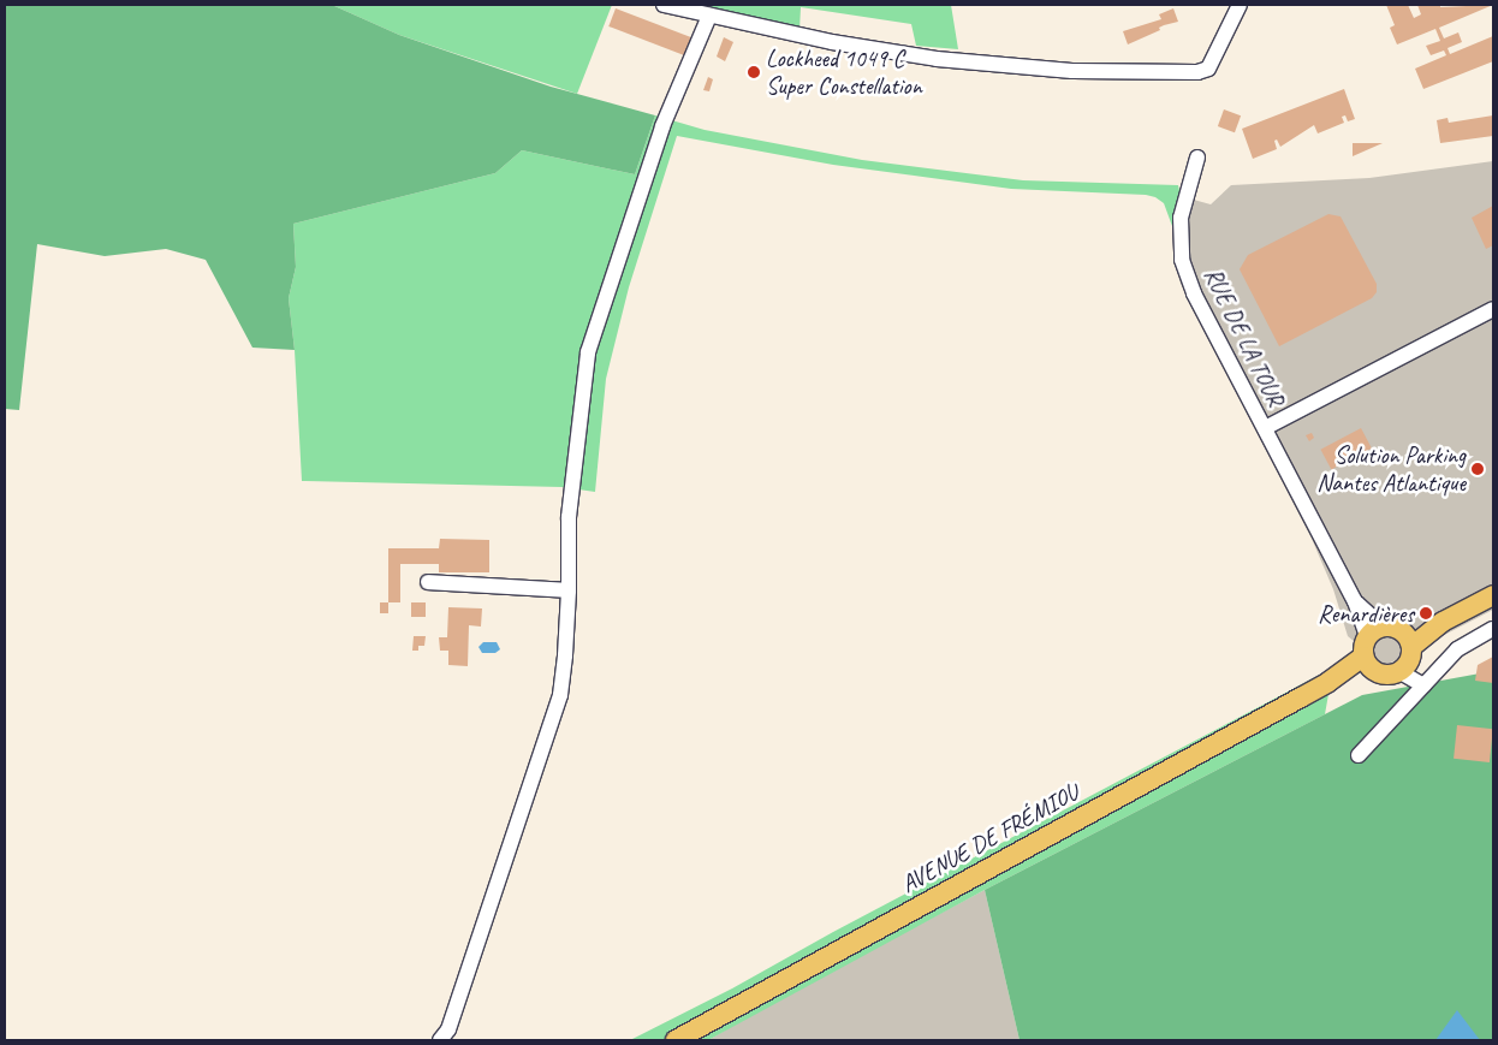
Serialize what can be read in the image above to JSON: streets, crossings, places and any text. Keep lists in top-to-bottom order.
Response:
{
  "streets": {
    "main road": ["AVENUE DE FRÉMIOU"],
    "street": ["RUE DE LA TOUR"]
  },
  "places": ["Lockheed 1049 C Super Constellation", "Solution Parking Nantes Atlantique", "Renardières"]
}
